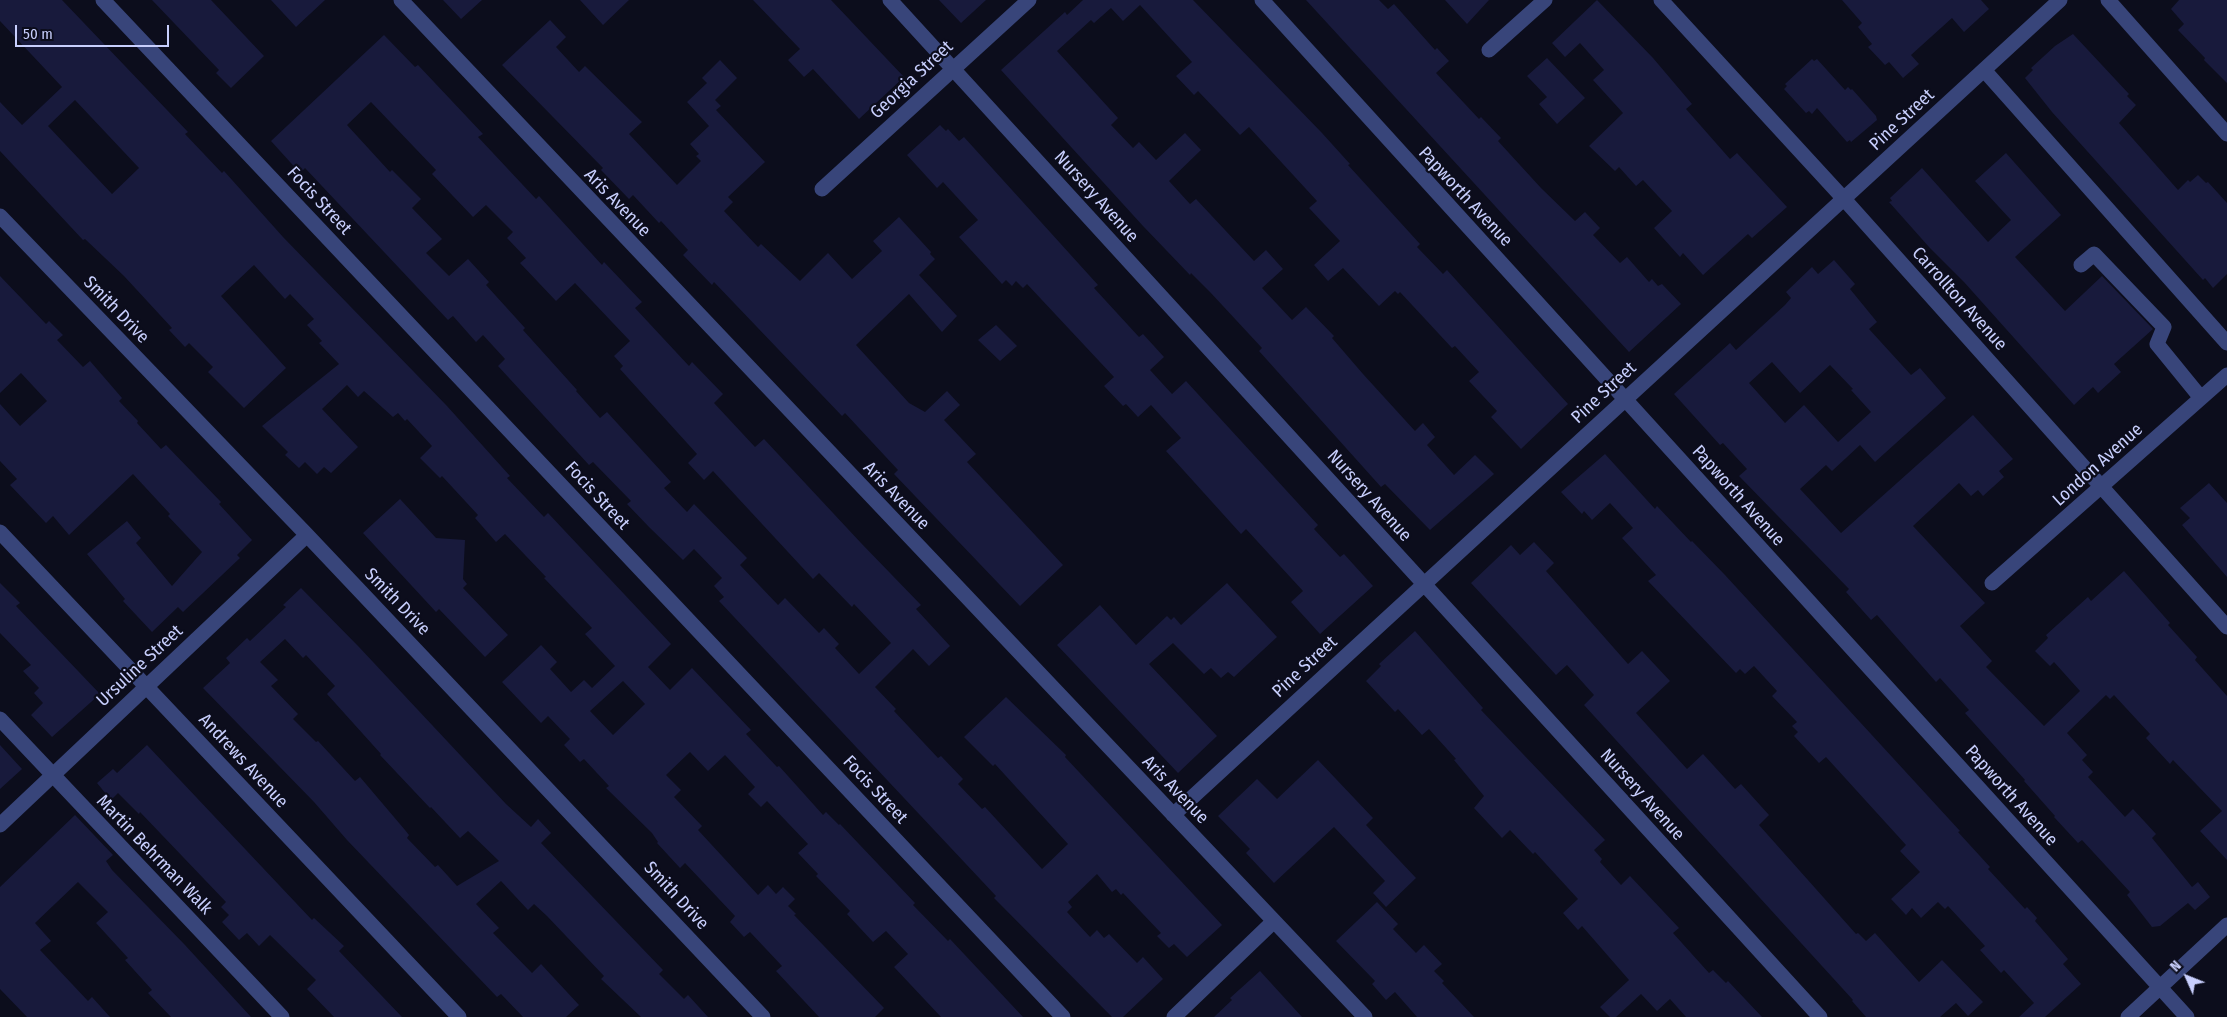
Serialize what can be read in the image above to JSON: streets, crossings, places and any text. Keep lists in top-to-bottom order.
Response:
{
  "streets": {
    "street": [
      "Georgia Street",
      "Pine Street",
      "Nursery Avenue",
      "Papworth Avenue",
      "Focis Street",
      "Aris Avenue",
      "Carrollton Avenue",
      "Smith Drive",
      "London Avenue",
      "Ursuline Street",
      "Andrews Avenue",
      "Martin Behrman Walk"
    ]
  },
  "crossings": [
    ["Georgia Street", "Nursery Avenue"],
    ["Pine Street", "Nursery Avenue"],
    ["Pine Street", "Papworth Avenue"],
    ["Pine Street", "Aris Avenue"],
    ["Pine Street", "Carrollton Avenue"],
    ["Carrollton Avenue", "London Avenue"],
    ["Smith Drive", "Ursuline Street"],
    ["Ursuline Street", "Andrews Avenue"],
    ["Ursuline Street", "Martin Behrman Walk"]
  ],
  "scale_bar": "50 m",
  "north": "top left"
}
